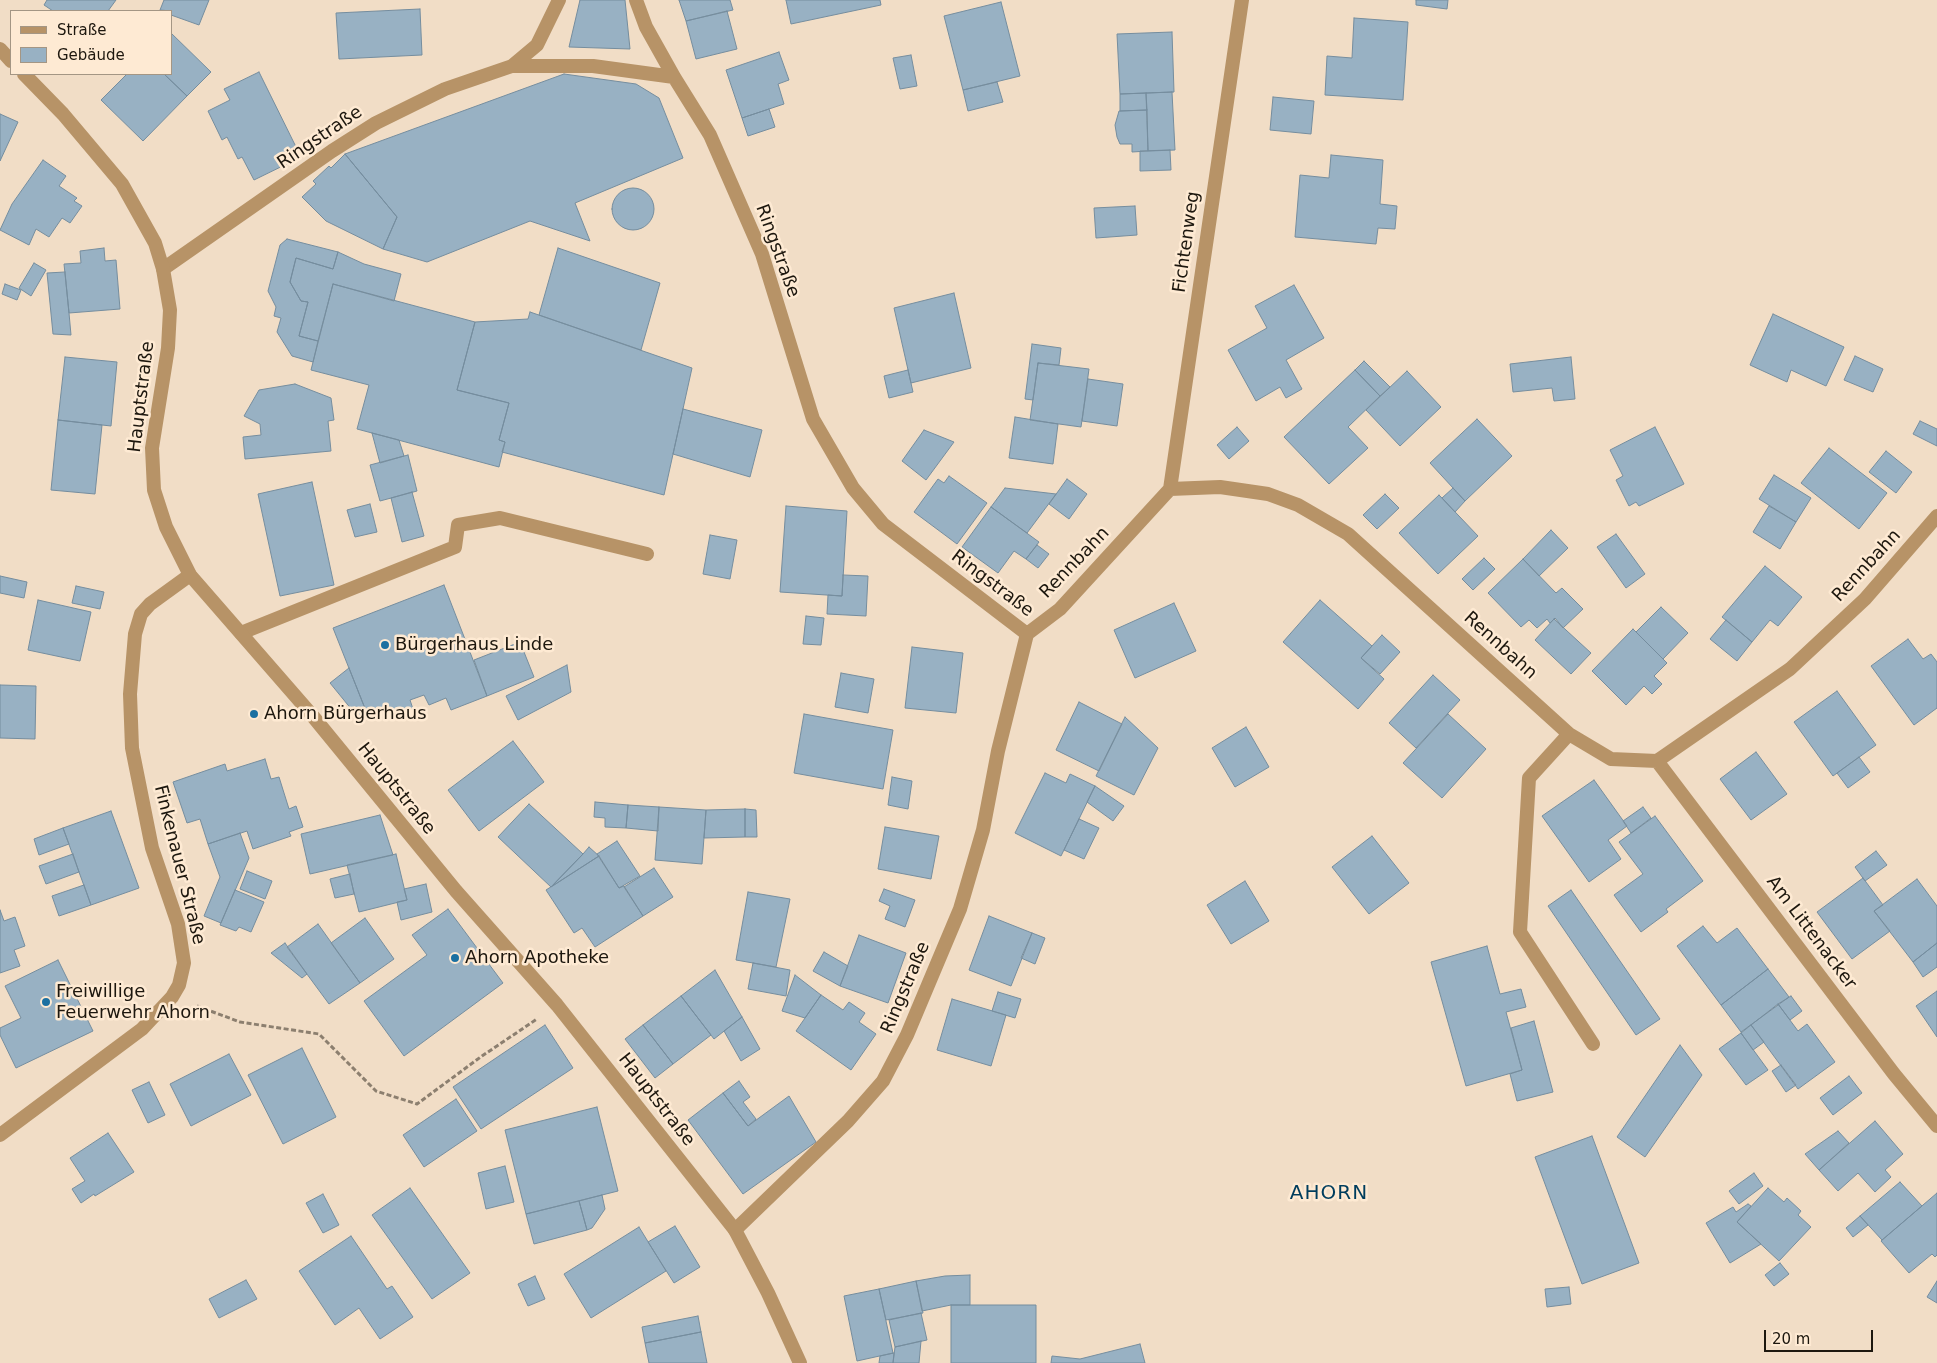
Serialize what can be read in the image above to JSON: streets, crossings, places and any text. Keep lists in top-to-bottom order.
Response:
{
  "streets": {
    "street": [
      "Ringstraße",
      "Fichtenweg",
      "Hauptstraße",
      "Rennbahn",
      "Finkenauer Straße",
      "Am Littenacker"
    ]
  },
  "crossings": [
    ["Ringstraße", "Hauptstraße"],
    ["Ringstraße", "Rennbahn"],
    ["Fichtenweg", "Rennbahn"],
    ["Hauptstraße", "Finkenauer Straße"],
    ["Rennbahn", "Am Littenacker"]
  ],
  "districts": ["AHORN"],
  "places": [
    "Bürgerhaus Linde",
    "Ahorn Bürgerhaus",
    "Ahorn Apotheke",
    "Freiwillige Feuerwehr Ahorn"
  ],
  "legend": ["Straße", "Gebäude"],
  "scale_bar": "20 m"
}
